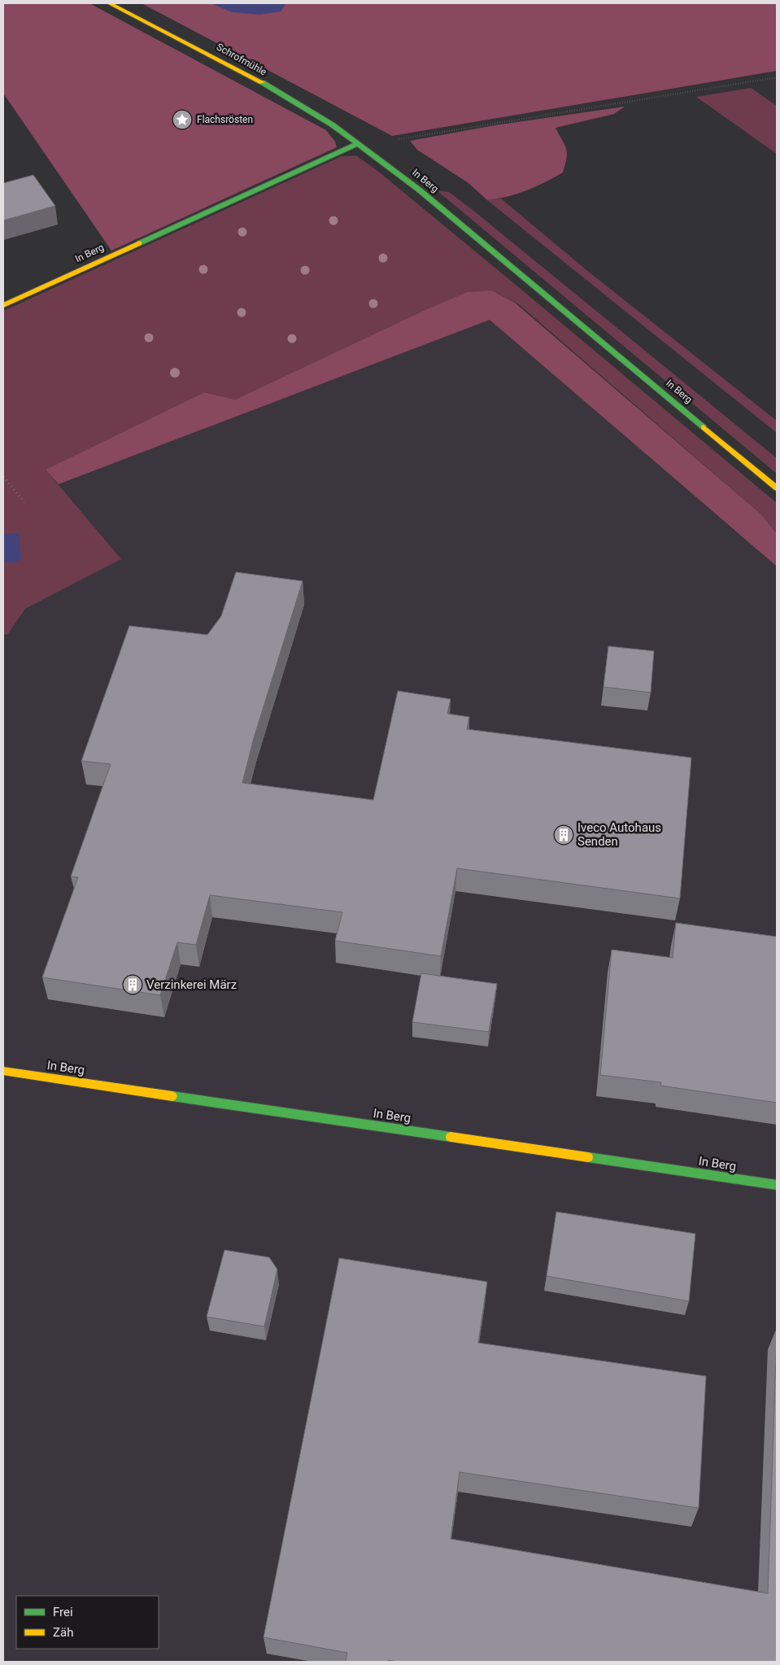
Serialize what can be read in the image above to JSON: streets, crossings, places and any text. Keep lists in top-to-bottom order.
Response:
{
  "streets": {
    "main road": ["Schrofmühle", "In Berg"]
  },
  "crossings": [
    ["Schrofmühle", "In Berg"]
  ],
  "places": {
    "place": ["Flachsrösten"],
    "building": ["Iveco Autohaus Senden", "Verzinkerei März"]
  },
  "legend": ["Frei", "Zäh"]
}
